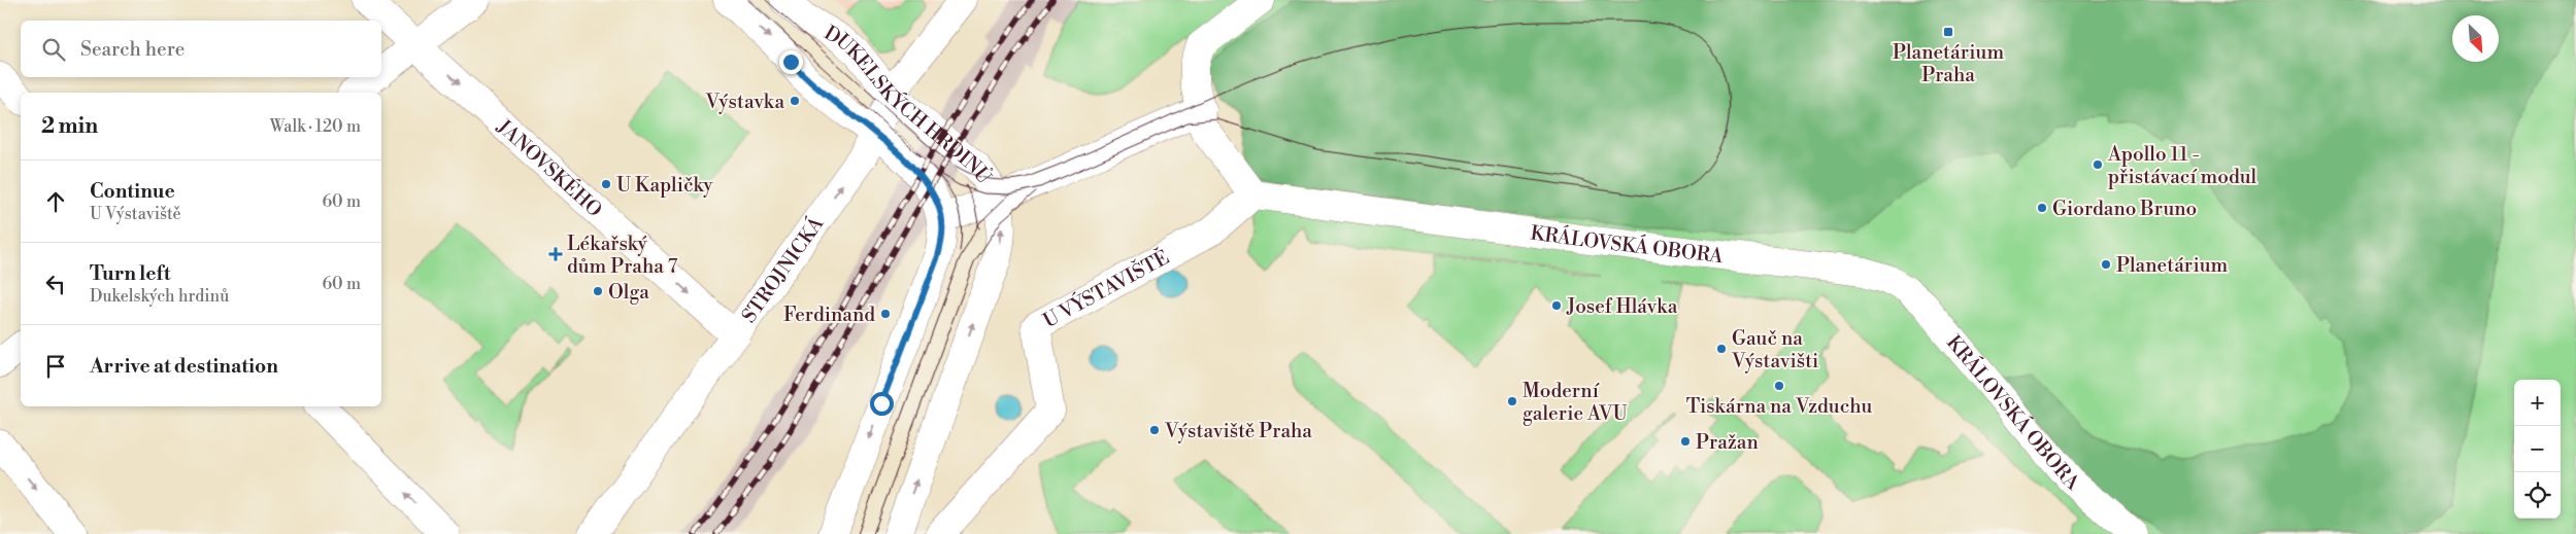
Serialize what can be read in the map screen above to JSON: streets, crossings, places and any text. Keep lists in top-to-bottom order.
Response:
{
  "streets": {
    "street": [
      "DUKELSKÝCH HRDINŮ",
      "JANOVSKÉHO",
      "KRÁLOVSKÁ OBORA",
      "STROJNICKÁ",
      "U VÝSTAVIŠTĚ"
    ]
  },
  "crossings": [
    ["DUKELSKÝCH HRDINŮ", "STROJNICKÁ"],
    ["JANOVSKÉHO", "STROJNICKÁ"],
    ["KRÁLOVSKÁ OBORA", "U VÝSTAVIŠTĚ"]
  ],
  "one_way": ["JANOVSKÉHO"],
  "places": {
    "transit": ["Planetárium Praha"],
    "other": [
      "Výstavka",
      "Apollo 11 - přistávací modul",
      "U Kapličky",
      "Giordano Bruno",
      "Planetárium",
      "Olga",
      "Josef Hlávka",
      "Ferdinand",
      "Gauč na Výstavišti",
      "Tiskárna na Vzduchu",
      "Moderní galerie AVU",
      "Výstaviště Praha",
      "Pražan"
    ],
    "health": ["Lékařský dům Praha 7"]
  },
  "north": "bottom right",
  "page": {
    "search": "Search here",
    "heading": ["2 min", "Walk · 120 m"],
    "list": [
      ["Continue", "U Výstaviště", "60 m"],
      ["Turn left", "Dukelských hrdinů", "60 m"],
      "Arrive at destination"
    ],
    "map_buttons": ["+", "−"]
  }
}
